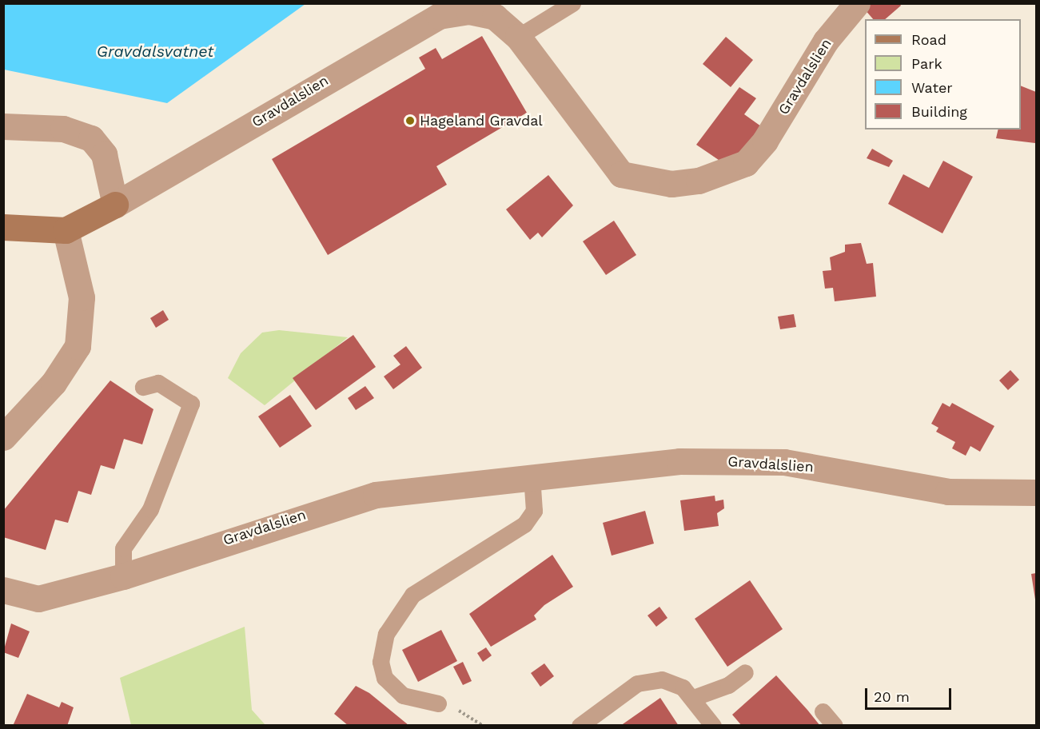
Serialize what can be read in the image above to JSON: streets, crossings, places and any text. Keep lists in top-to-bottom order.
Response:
{
  "streets": {
    "main road": ["Gravdalslien"]
  },
  "water": ["Gravdalsvatnet"],
  "places": ["Hageland Gravdal"],
  "legend": [
    "Road",
    "Park",
    "Water",
    "Building"
  ],
  "scale_bar": "20 m"
}
